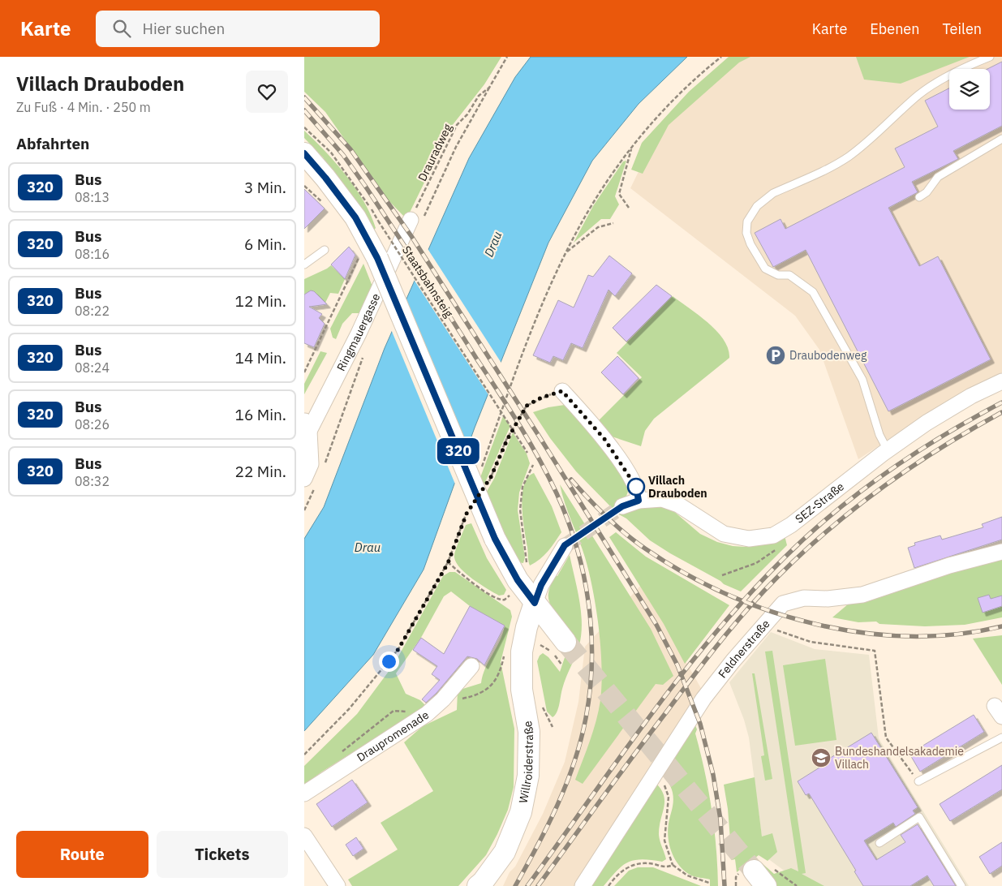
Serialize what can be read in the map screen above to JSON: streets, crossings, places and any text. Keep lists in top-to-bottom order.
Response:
{
  "streets": {
    "main road": ["Willroiderstraße"],
    "street": [
      "Ringmauergasse",
      "SEZ-Straße",
      "Feldnerstraße",
      "Draupromenade"
    ],
    "path": ["Drauradweg", "Staatsbahnsteig"]
  },
  "crossings": [
    ["Drauradweg", "Ringmauergasse"]
  ],
  "water": ["Drau"],
  "places": {
    "parking": ["Draubodenweg"],
    "other": ["Villach Drauboden"],
    "school or university": ["Bundeshandelsakademie Villach"]
  },
  "lines": ["bus line 320"],
  "page": {
    "header": "Karte",
    "search": "Hier suchen",
    "nav": ["Karte", "Ebenen", "Teilen"],
    "heading": [
      ["Villach Drauboden", "Zu Fuß · 4 Min. · 250 m"],
      "Abfahrten"
    ],
    "on_map": "320",
    "list": [
      {
        "mark": "320",
        "name": "Bus",
        "note": "08:13",
        "value": "3 Min."
      },
      {
        "mark": "320",
        "name": "Bus",
        "note": "08:16",
        "value": "6 Min."
      },
      {
        "mark": "320",
        "name": "Bus",
        "note": "08:22",
        "value": "12 Min."
      },
      {
        "mark": "320",
        "name": "Bus",
        "note": "08:24",
        "value": "14 Min."
      },
      {
        "mark": "320",
        "name": "Bus",
        "note": "08:26",
        "value": "16 Min."
      },
      {
        "mark": "320",
        "name": "Bus",
        "note": "08:32",
        "value": "22 Min."
      }
    ],
    "buttons": ["Route", "Tickets"]
  }
}
